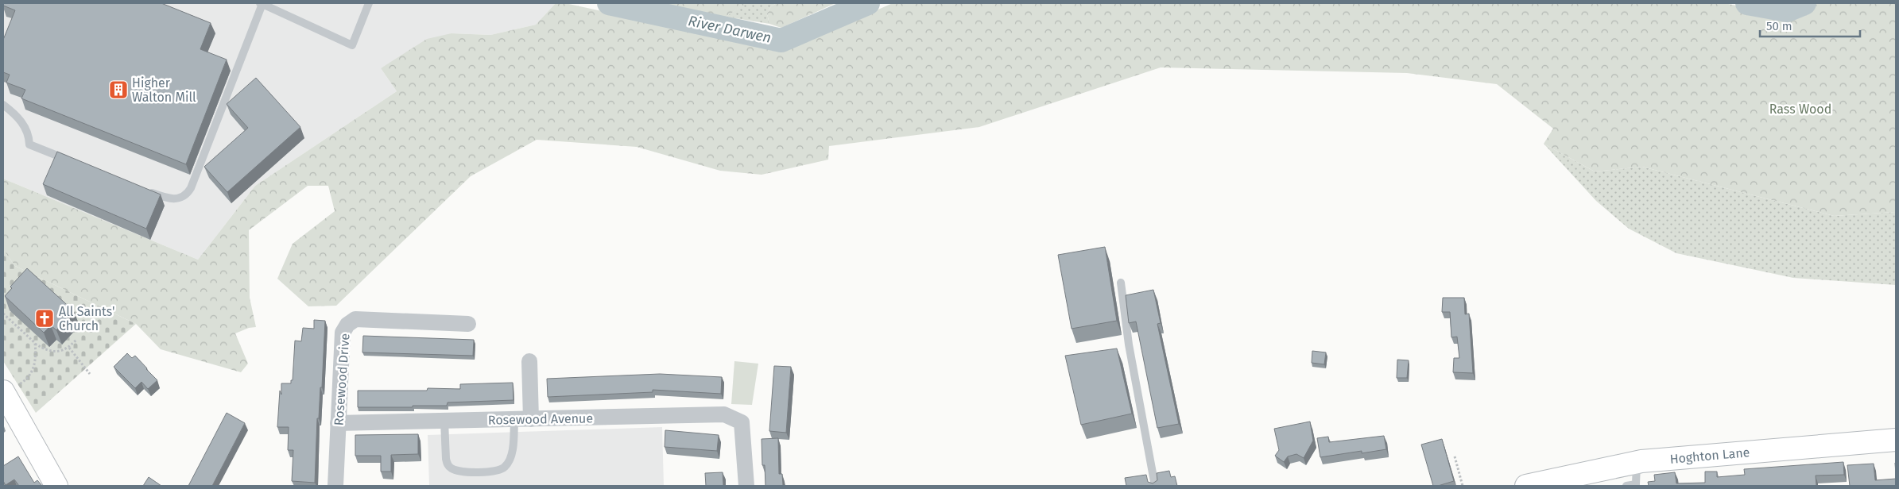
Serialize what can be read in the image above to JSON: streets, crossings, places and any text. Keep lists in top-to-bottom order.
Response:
{
  "streets": {
    "main road": ["Hoghton Lane"],
    "street": ["Rosewood Drive", "Rosewood Avenue"]
  },
  "crossings": [
    ["Rosewood Drive", "Rosewood Avenue"]
  ],
  "water": ["River Darwen"],
  "parks": ["Rass Wood"],
  "places": {
    "building": ["Higher Walton Mill"],
    "church": ["All Saints' Church"]
  },
  "scale_bar": "50 m"
}
